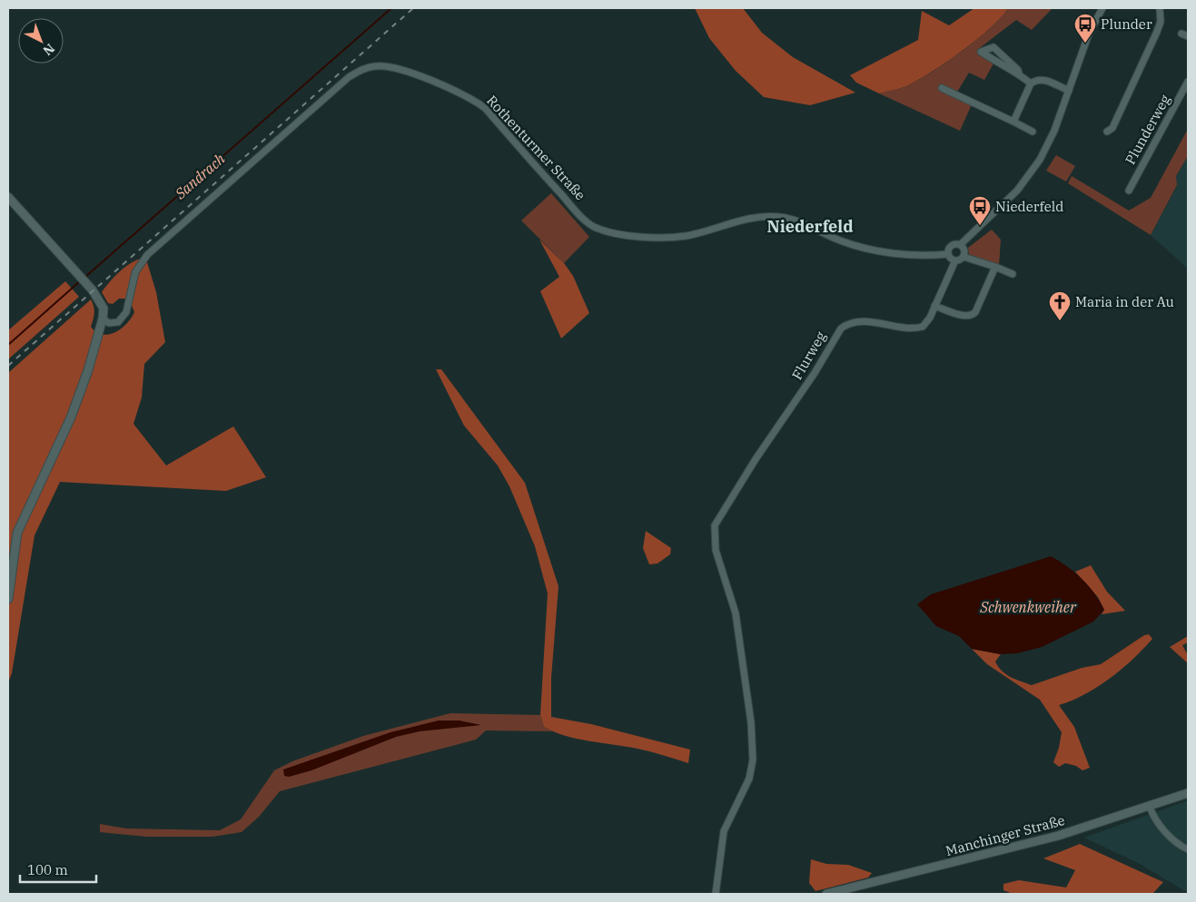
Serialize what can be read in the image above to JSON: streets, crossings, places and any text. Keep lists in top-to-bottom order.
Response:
{
  "streets": {
    "street": [
      "Plunderweg",
      "Rothenturmer Straße",
      "Flurweg",
      "Manchinger Straße"
    ]
  },
  "crossings": [
    ["Rothenturmer Straße", "Flurweg"]
  ],
  "districts": ["Niederfeld"],
  "water": ["Sandrach", "Schwenkweiher"],
  "places": {
    "bus stop": ["Plunder", "Niederfeld"],
    "church": ["Maria in der Au"]
  },
  "scale_bar": "100 m",
  "north": "bottom right"
}
